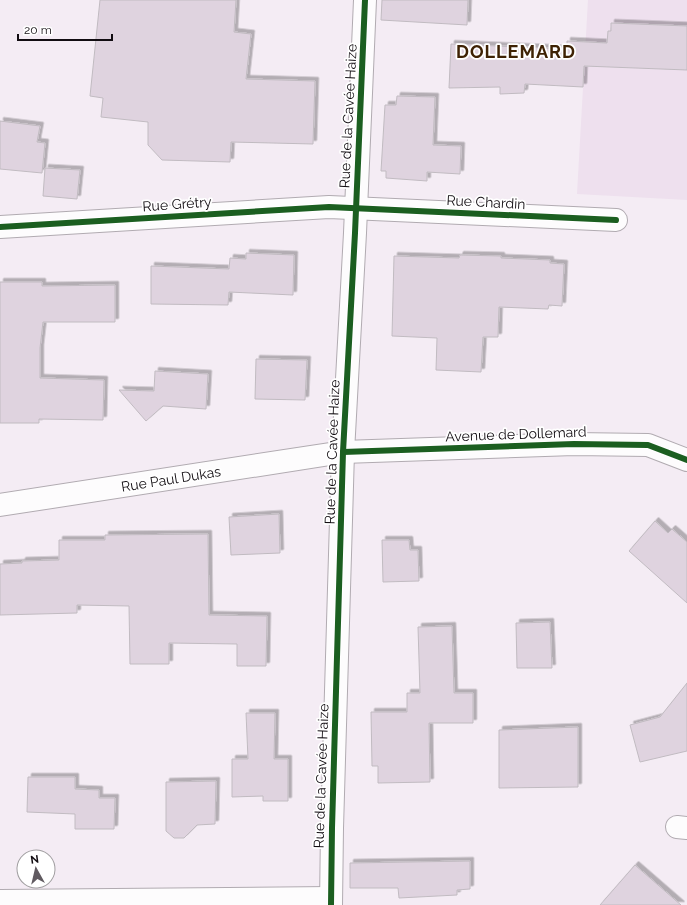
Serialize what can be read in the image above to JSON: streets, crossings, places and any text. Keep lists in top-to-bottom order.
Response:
{
  "streets": {
    "street": [
      "Rue de la Cavée Haize",
      "Rue Chardin",
      "Rue Grétry",
      "Avenue de Dollemard",
      "Rue Paul Dukas"
    ]
  },
  "crossings": [
    ["Rue de la Cavée Haize", "Rue Chardin"],
    ["Rue de la Cavée Haize", "Rue Grétry"],
    ["Rue de la Cavée Haize", "Avenue de Dollemard"],
    ["Rue de la Cavée Haize", "Rue Paul Dukas"],
    ["Rue Chardin", "Rue Grétry"],
    ["Avenue de Dollemard", "Rue Paul Dukas"]
  ],
  "districts": ["DOLLEMARD"],
  "scale_bar": "20 m",
  "north": "top"
}
